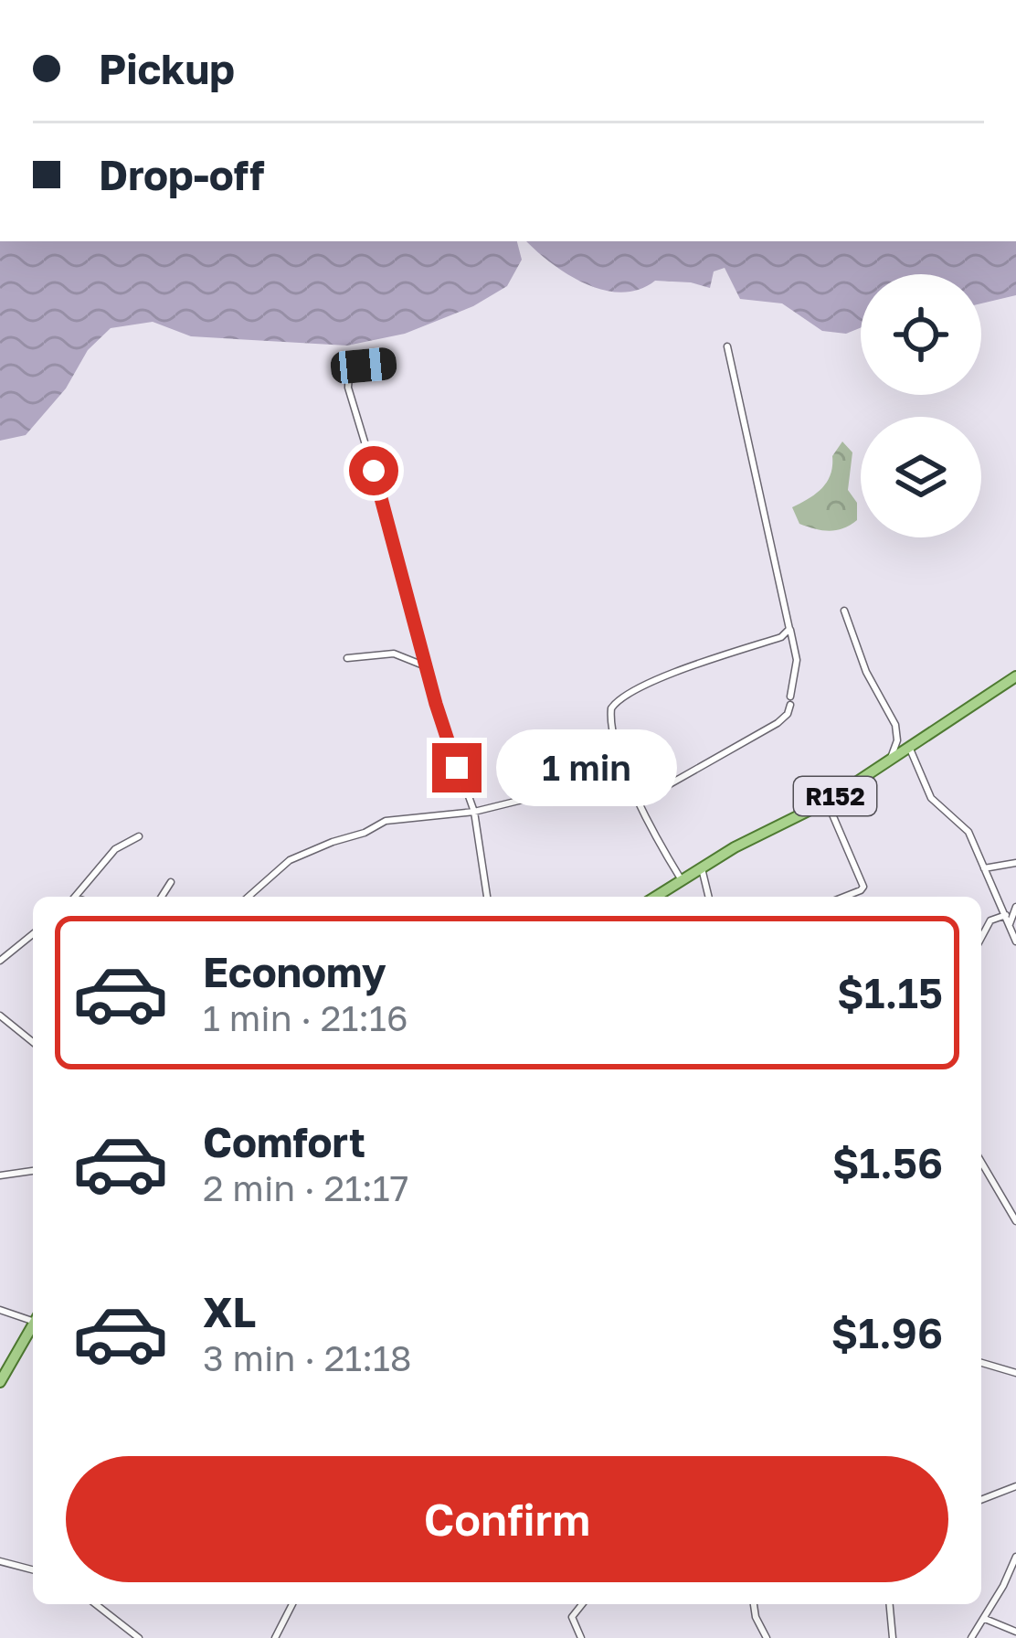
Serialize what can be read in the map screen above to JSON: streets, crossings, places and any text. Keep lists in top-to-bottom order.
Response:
{
  "streets": {
    "main road": ["R152"]
  },
  "page": {
    "banner": ["Pickup", "Drop-off"],
    "bubble": "1 min",
    "list": [
      {
        "name": "Economy",
        "note": "1 min · 21:16",
        "value": "$1.15"
      },
      {
        "name": "Comfort",
        "note": "2 min · 21:17",
        "value": "$1.56"
      },
      {
        "name": "XL",
        "note": "3 min · 21:18",
        "value": "$1.96"
      }
    ],
    "buttons": "Confirm"
  }
}
